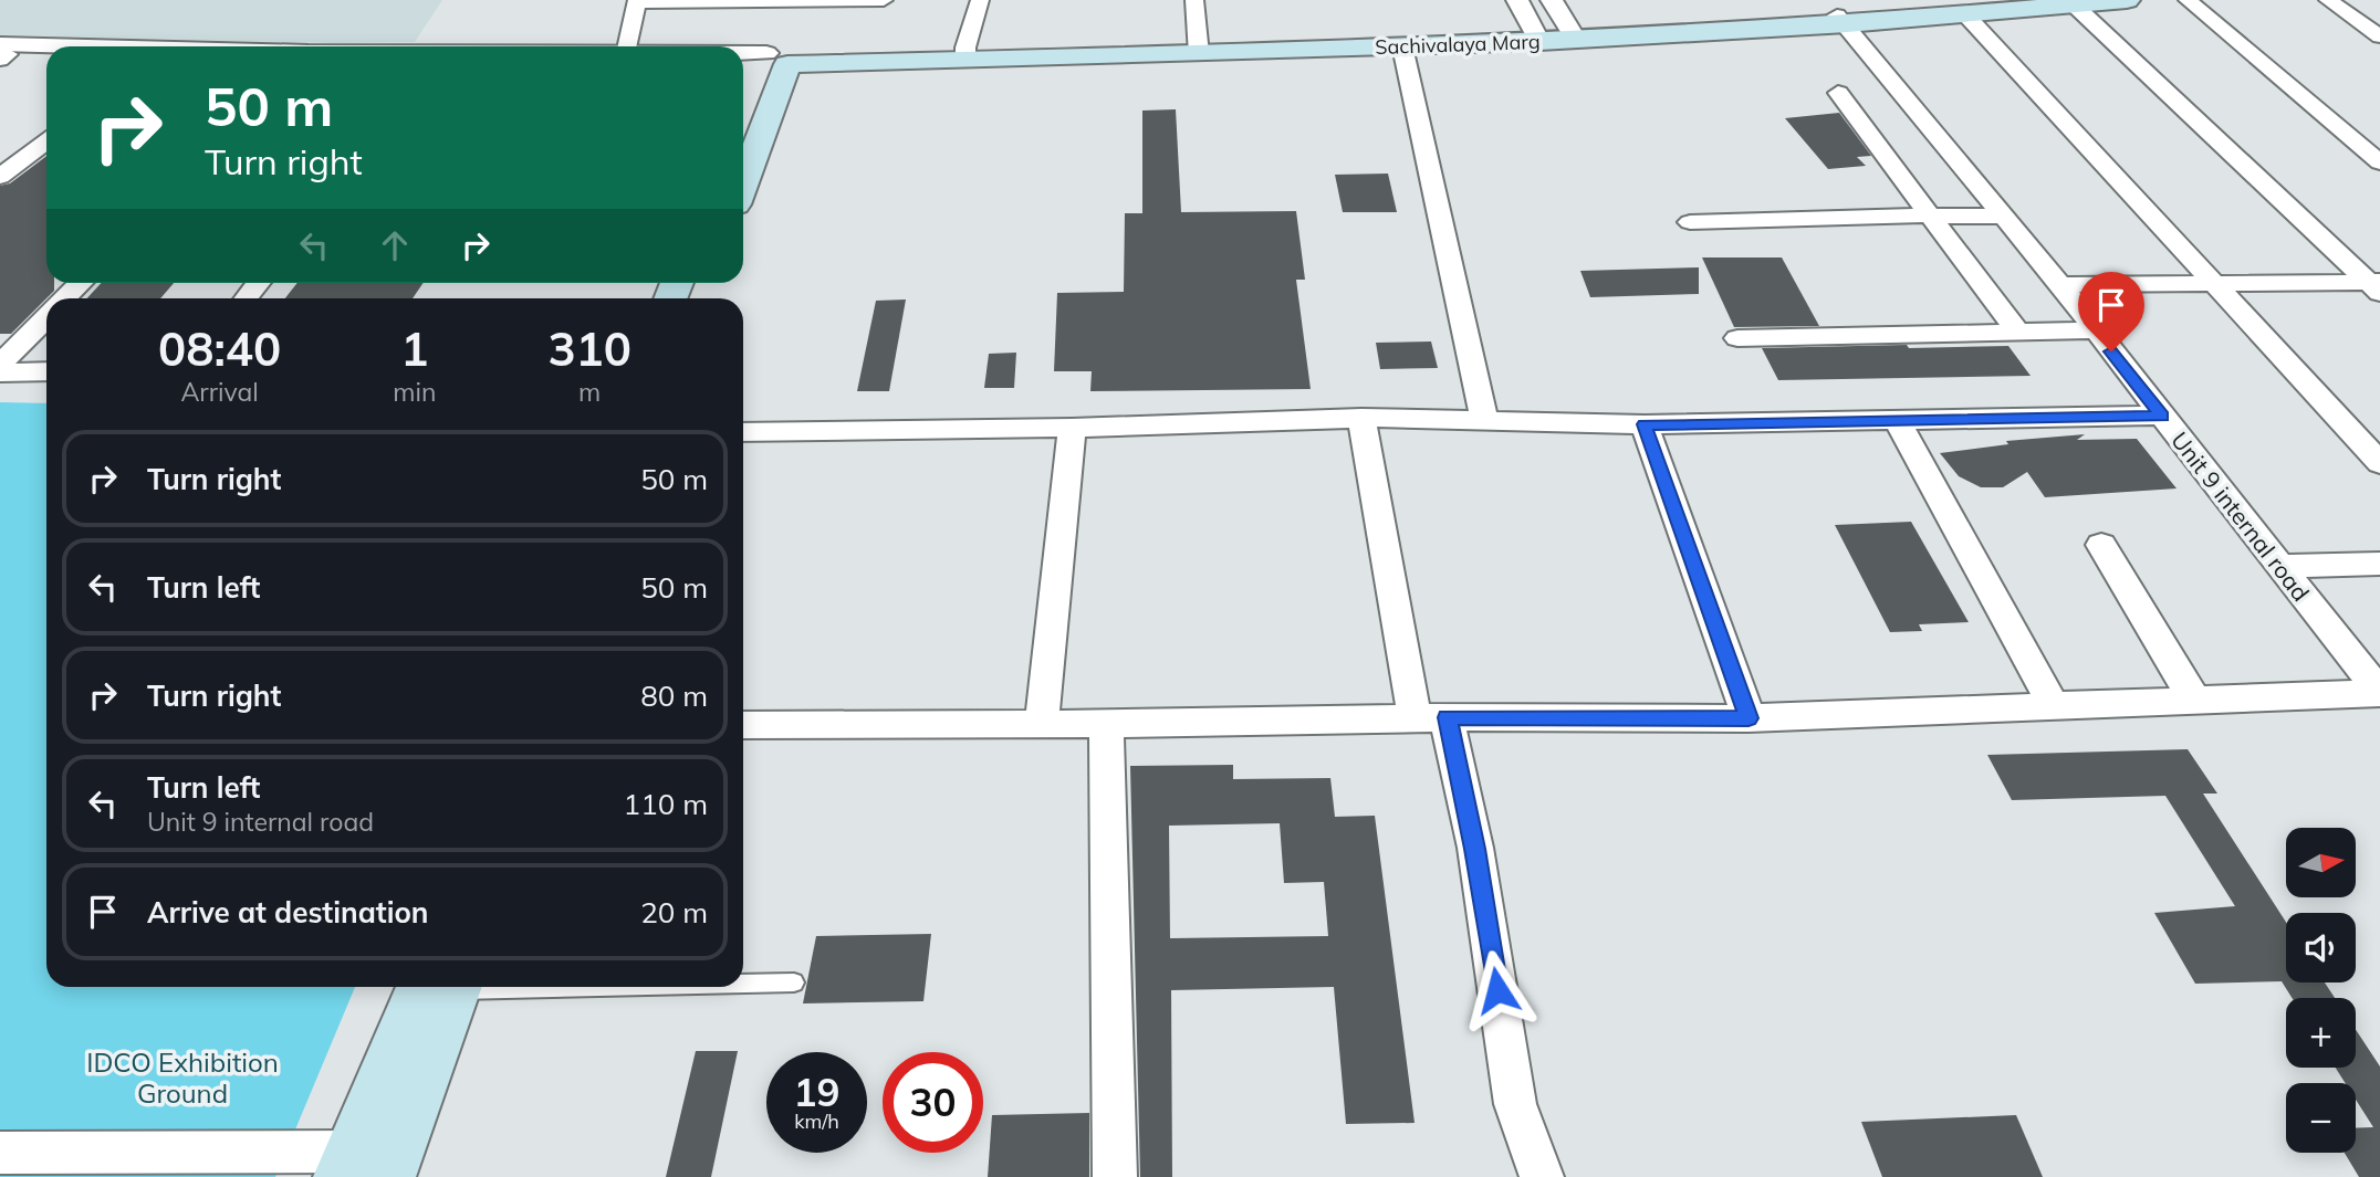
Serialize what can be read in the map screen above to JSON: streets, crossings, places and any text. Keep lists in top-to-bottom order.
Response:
{
  "streets": {
    "main road": ["Sachivalaya Marg"],
    "street": ["Unit 9 internal road"]
  },
  "crossings": [
    ["Sachivalaya Marg", "Unit 9 internal road"]
  ],
  "parks": ["IDCO Exhibition Ground"],
  "north": "right",
  "page": {
    "turn": ["50 m", "Turn right"],
    "eta": [
      "08:40",
      "Arrival",
      "1",
      "min",
      "310",
      "m"
    ],
    "list": [
      {
        "name": "Turn right",
        "value": "50 m"
      },
      {
        "name": "Turn left",
        "value": "50 m"
      },
      {
        "name": "Turn right",
        "value": "80 m"
      },
      {
        "name": "Turn left",
        "note": "Unit 9 internal road",
        "value": "110 m"
      },
      {
        "name": "Arrive at destination",
        "value": "20 m"
      }
    ],
    "map_buttons": ["+", "−"],
    "speed": "19 km/h",
    "limit": "30"
  }
}
